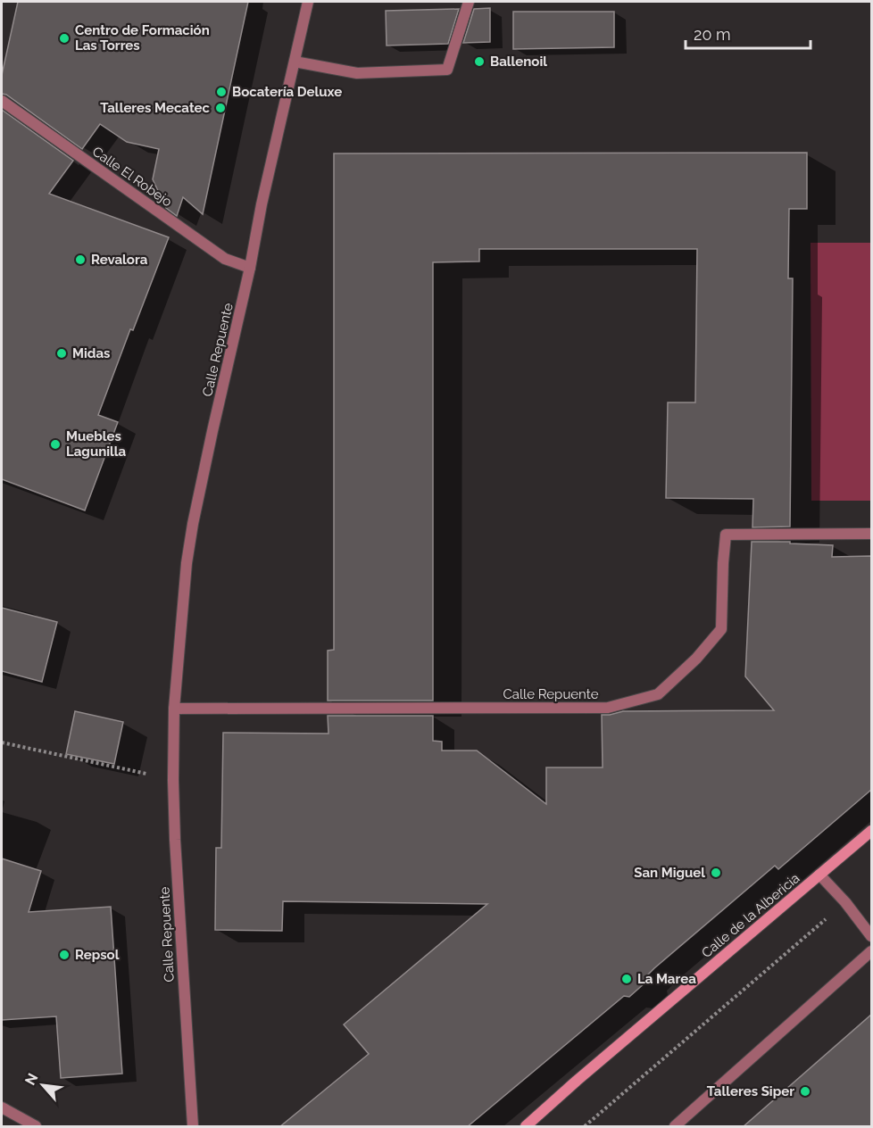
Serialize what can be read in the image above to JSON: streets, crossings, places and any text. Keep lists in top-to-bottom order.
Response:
{
  "streets": {
    "main road": ["Calle de la Albericia"],
    "street": ["Calle El Robejo", "Calle Repuente"]
  },
  "crossings": [
    ["Calle El Robejo", "Calle Repuente"]
  ],
  "places": [
    "Centro de Formación Las Torres",
    "Ballenoil",
    "Bocatería Deluxe",
    "Talleres Mecatec",
    "Revalora",
    "Midas",
    "Muebles Lagunilla",
    "San Miguel",
    "Repsol",
    "La Marea",
    "Talleres Siper"
  ],
  "scale_bar": "20 m",
  "north": "top left"
}
